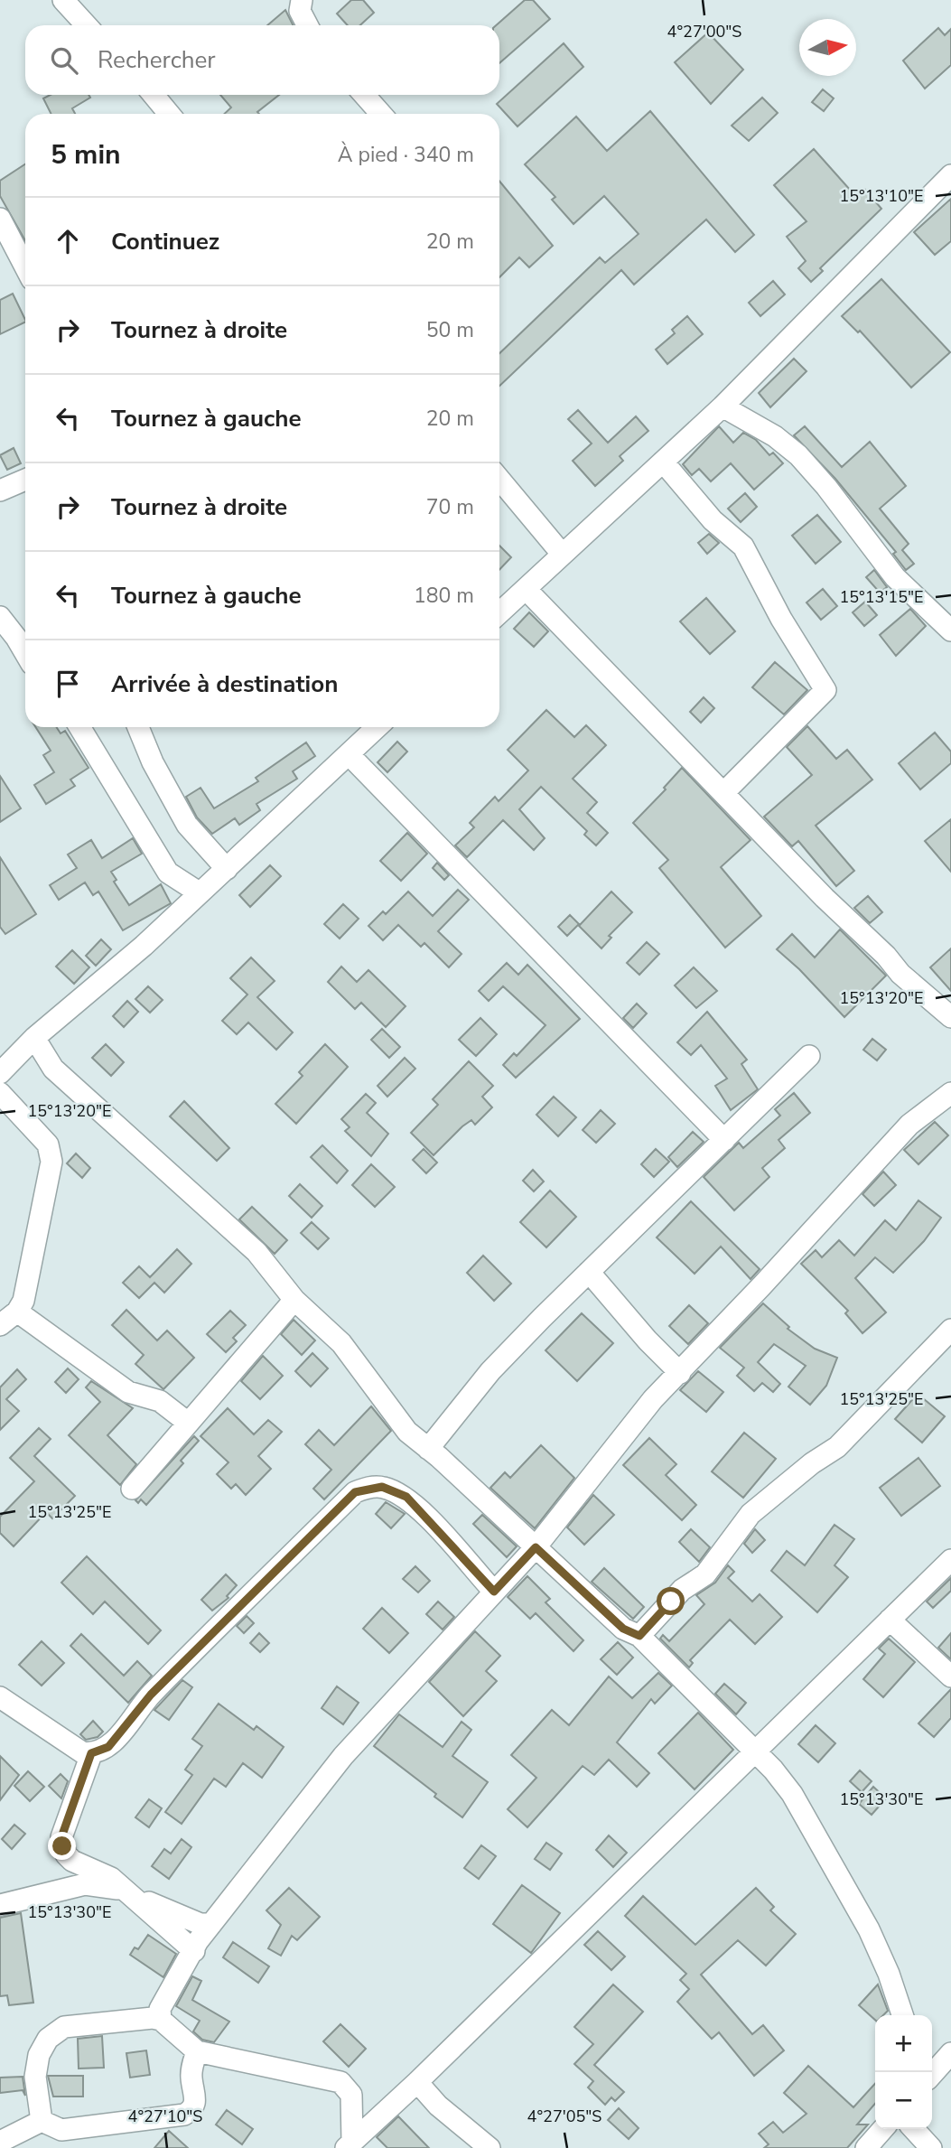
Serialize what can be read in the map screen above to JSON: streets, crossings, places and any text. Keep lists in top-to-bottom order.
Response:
{
  "north": "right",
  "page": {
    "search": "Rechercher",
    "heading": ["5 min", "À pied · 340 m"],
    "list": [
      ["Continuez", "20 m"],
      ["Tournez à droite", "50 m"],
      ["Tournez à gauche", "20 m"],
      ["Tournez à droite", "70 m"],
      ["Tournez à gauche", "180 m"],
      "Arrivée à destination"
    ],
    "map_buttons": ["+", "−"]
  },
  "coordinates": [
    "4°27'00\"S",
    "15°13'10\"E",
    "15°13'15\"E",
    "15°13'20\"E",
    "15°13'25\"E",
    "15°13'30\"E",
    "4°27'10\"S",
    "4°27'05\"S"
  ]
}
